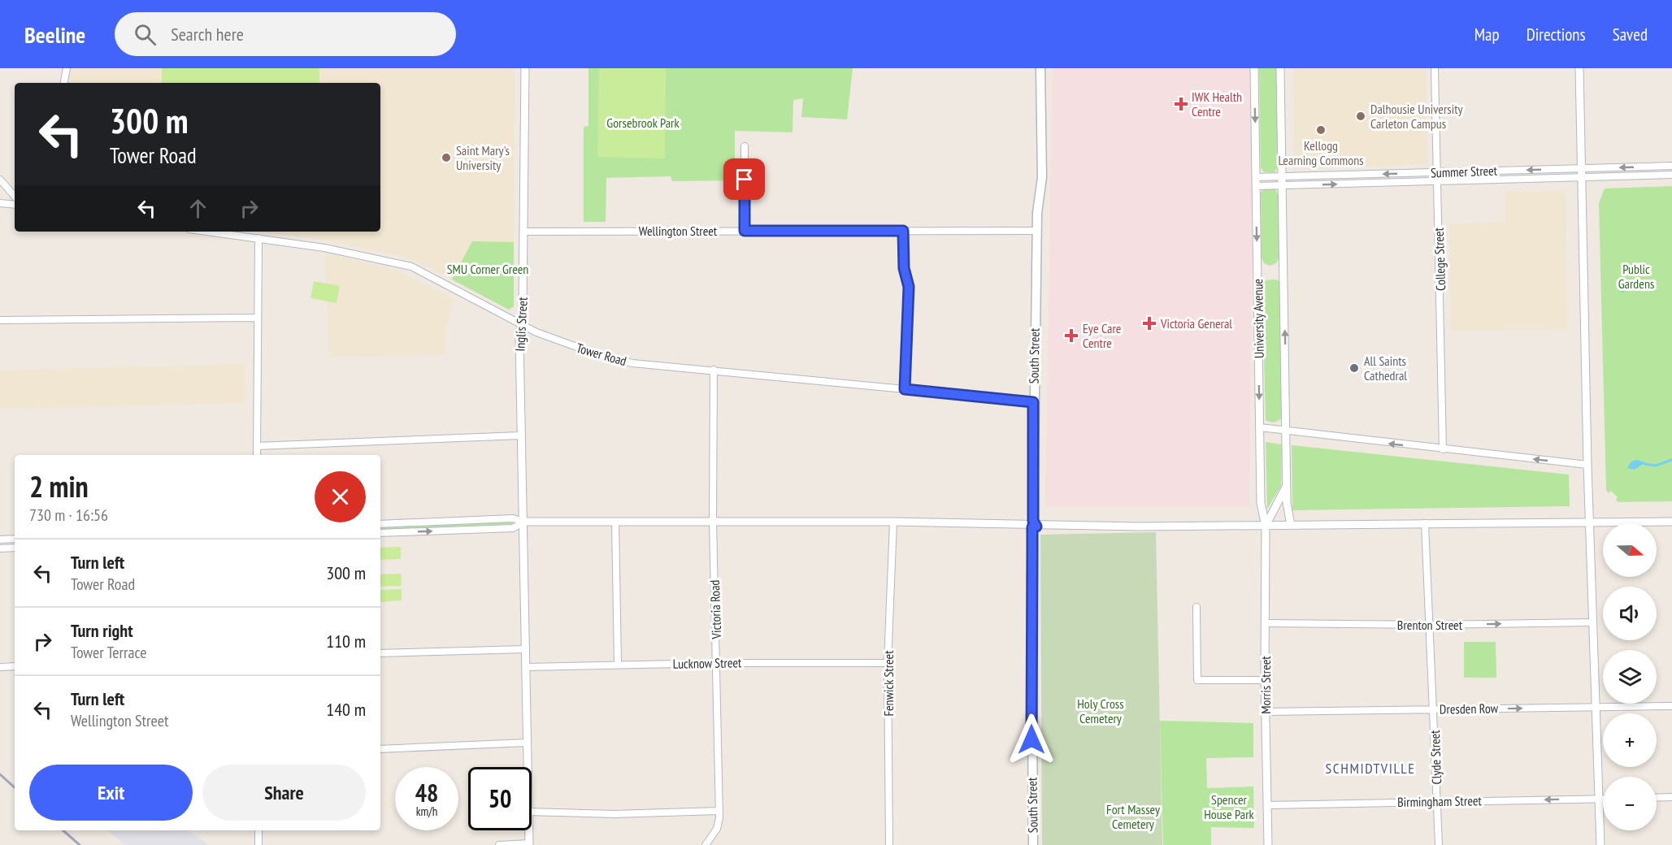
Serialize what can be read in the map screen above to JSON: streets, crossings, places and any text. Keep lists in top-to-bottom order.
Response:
{
  "streets": {
    "main road": ["South Street"],
    "street": [
      "Summer Street",
      "Wellington Street",
      "College Street",
      "University Avenue",
      "Inglis Street",
      "Tower Road",
      "Victoria Road",
      "Brenton Street",
      "Lucknow Street",
      "Fenwick Street",
      "Morris Street",
      "Dresden Row",
      "Clyde Street",
      "Birmingham Street"
    ]
  },
  "crossings": [
    ["Summer Street", "College Street"],
    ["Summer Street", "University Avenue"],
    ["Wellington Street", "Inglis Street"],
    ["Wellington Street", "South Street"],
    ["University Avenue", "Morris Street"],
    ["Inglis Street", "Tower Road"],
    ["Inglis Street", "Lucknow Street"],
    ["Tower Road", "South Street"],
    ["Tower Road", "Victoria Road"],
    ["Victoria Road", "Lucknow Street"],
    ["Brenton Street", "Morris Street"],
    ["Brenton Street", "Clyde Street"],
    ["Lucknow Street", "Fenwick Street"],
    ["Morris Street", "Dresden Row"],
    ["Morris Street", "Birmingham Street"],
    ["Dresden Row", "Clyde Street"],
    ["Clyde Street", "Birmingham Street"]
  ],
  "one_way": ["Brenton Street", "Dresden Row", "Birmingham Street"],
  "districts": ["SCHMIDTVILLE"],
  "parks": [
    "Gorsebrook Park",
    "SMU Corner Green",
    "Public Gardens",
    "Holy Cross Cemetery",
    "Spencer House Park",
    "Fort Massey Cemetery"
  ],
  "places": {
    "health": ["IWK Health Centre", "Victoria General", "Eye Care Centre"],
    "other": [
      "Dalhousie University Carleton Campus",
      "Kellogg Learning Commons",
      "Saint Mary's University",
      "All Saints Cathedral"
    ]
  },
  "north": "right",
  "page": {
    "header": "Beeline",
    "search": "Search here",
    "nav": ["Map", "Directions", "Saved"],
    "turn": ["300 m", "Tower Road"],
    "heading": ["2 min", "730 m · 16:56"],
    "map_buttons": ["+", "−"],
    "list": [
      {
        "name": "Turn left",
        "note": "Tower Road",
        "value": "300 m"
      },
      {
        "name": "Turn right",
        "note": "Tower Terrace",
        "value": "110 m"
      },
      {
        "name": "Turn left",
        "note": "Wellington Street",
        "value": "140 m"
      }
    ],
    "buttons": ["Exit", "Share"],
    "speed": "48 km/h",
    "limit": "50"
  }
}
